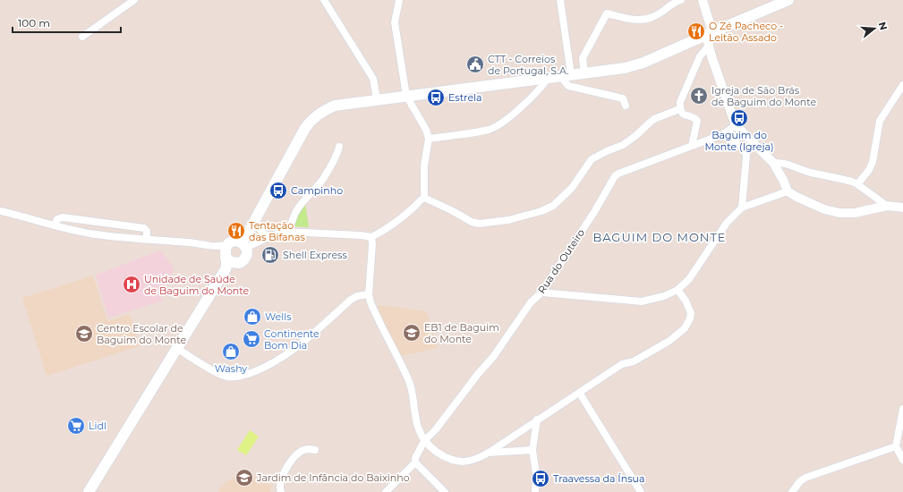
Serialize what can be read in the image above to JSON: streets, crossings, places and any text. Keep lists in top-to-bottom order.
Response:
{
  "streets": {
    "street": ["Rua do Outeiro"]
  },
  "districts": ["BAGUIM DO MONTE"],
  "places": {
    "restaurant": ["O Zé Pacheco - Leitão Assado", "Tentação das Bifanas"],
    "public building": ["CTT - Correios de Portugal, S.A."],
    "church": ["Igreja de São Brás de Baguim do Monte"],
    "bus stop": [
      "Estrela",
      "Baguim do Monte (Igreja)",
      "Campinho",
      "Traavessa da Ínsua"
    ],
    "fuel station": ["Shell Express"],
    "hospital": ["Unidade de Saúde de Baguim do Monte"],
    "shop": ["Wells", "Washy"],
    "school or university": ["EB1 de Baguim do Monte", "Centro Escolar de Baguim do Monte", "Jardim de Infância do Baixinho"],
    "supermarket": ["Continente Bom Dia", "Lidl"]
  },
  "scale_bar": "100 m",
  "north": "right"
}
